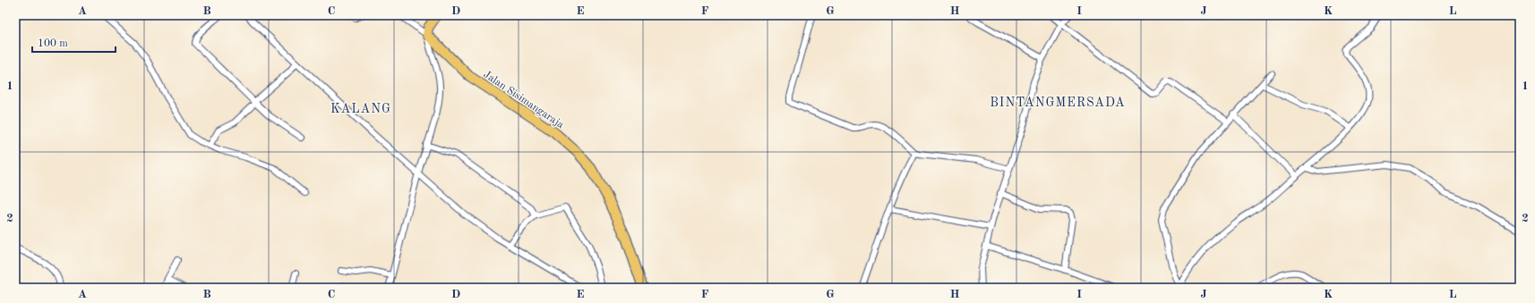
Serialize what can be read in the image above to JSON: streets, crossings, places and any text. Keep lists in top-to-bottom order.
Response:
{
  "streets": {
    "highway": ["Jalan Sisimangaraja"]
  },
  "districts": ["BINTANGMERSADA", "KALANG"],
  "scale_bar": "100 m",
  "grid": {
    "columns": [
      "A",
      "B",
      "C",
      "D",
      "E",
      "F",
      "G",
      "H",
      "I",
      "J",
      "K",
      "L"
    ],
    "rows": ["1", "2"]
  }
}
